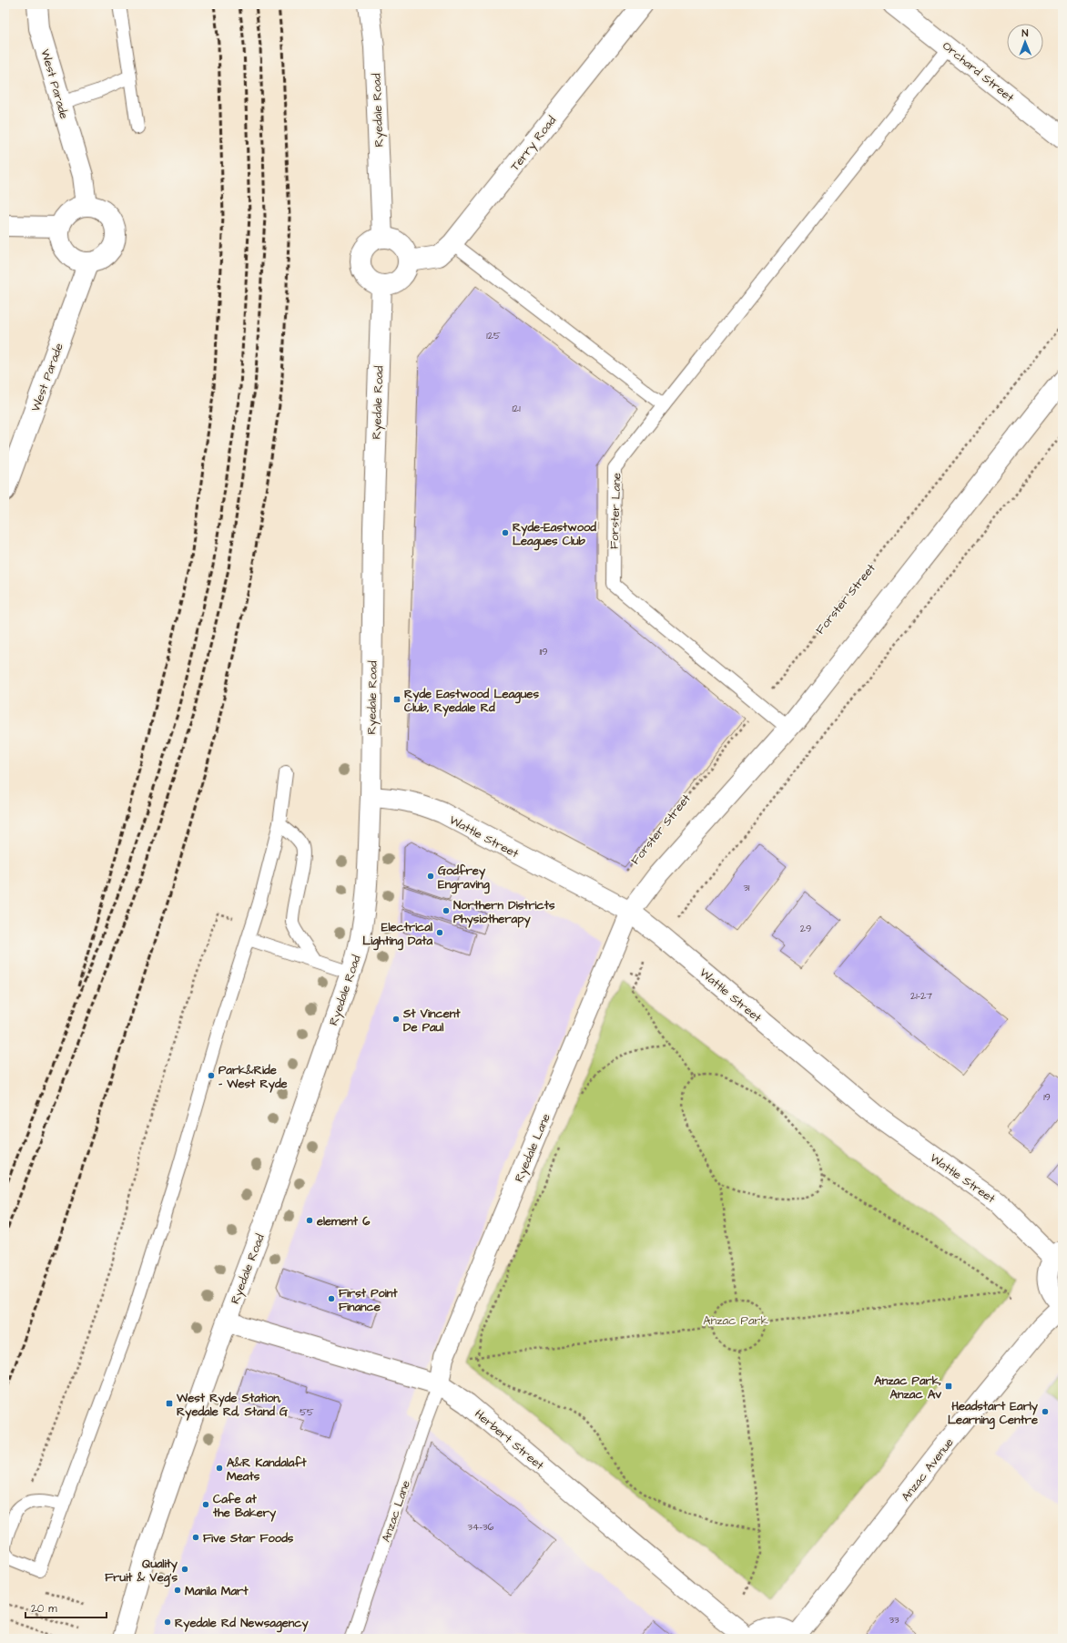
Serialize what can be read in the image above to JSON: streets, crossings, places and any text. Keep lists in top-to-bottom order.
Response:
{
  "streets": {
    "street": [
      "Orchard Street",
      "West Parade",
      "Ryedale Road",
      "Terry Road",
      "Wattle Street",
      "Ryedale Lane",
      "Herbert Street",
      "Anzac Avenue"
    ],
    "lane": ["Forster Lane", "Anzac Lane"],
    "path": ["Forster Street"]
  },
  "crossings": [
    ["Ryedale Road", "Terry Road"],
    ["Ryedale Road", "Wattle Street"],
    ["Ryedale Road", "Herbert Street"],
    ["Forster Lane", "Forster Street"],
    ["Wattle Street", "Ryedale Lane"],
    ["Ryedale Lane", "Herbert Street"],
    ["Ryedale Lane", "Anzac Lane"],
    ["Herbert Street", "Anzac Lane"]
  ],
  "parks": ["Anzac Park"],
  "places": {
    "other": [
      "Ryde-Eastwood Leagues Club",
      "Godfrey Engraving",
      "Northern Districts Physiotherapy",
      "Electrical Lighting Data",
      "St Vincent De Paul",
      "Park&Ride - West Ryde",
      "element 6",
      "First Point Finance",
      "Headstart Early Learning Centre",
      "A&R Kandalaft Meats",
      "Cafe at the Bakery",
      "Five Star Foods",
      "Quality Fruit & Veg's",
      "Manila Mart",
      "Ryedale Rd Newsagency"
    ],
    "transit": ["Ryde Eastwood Leagues Club, Ryedale Rd", "Anzac Park, Anzac Av", "West Ryde Station, Ryedale Rd, Stand G"]
  },
  "house_numbers": [
    "125",
    "121",
    "119",
    "31",
    "29",
    "21-27",
    "19",
    "55",
    "34-36",
    "33"
  ],
  "scale_bar": "20 m",
  "north": "top"
}
